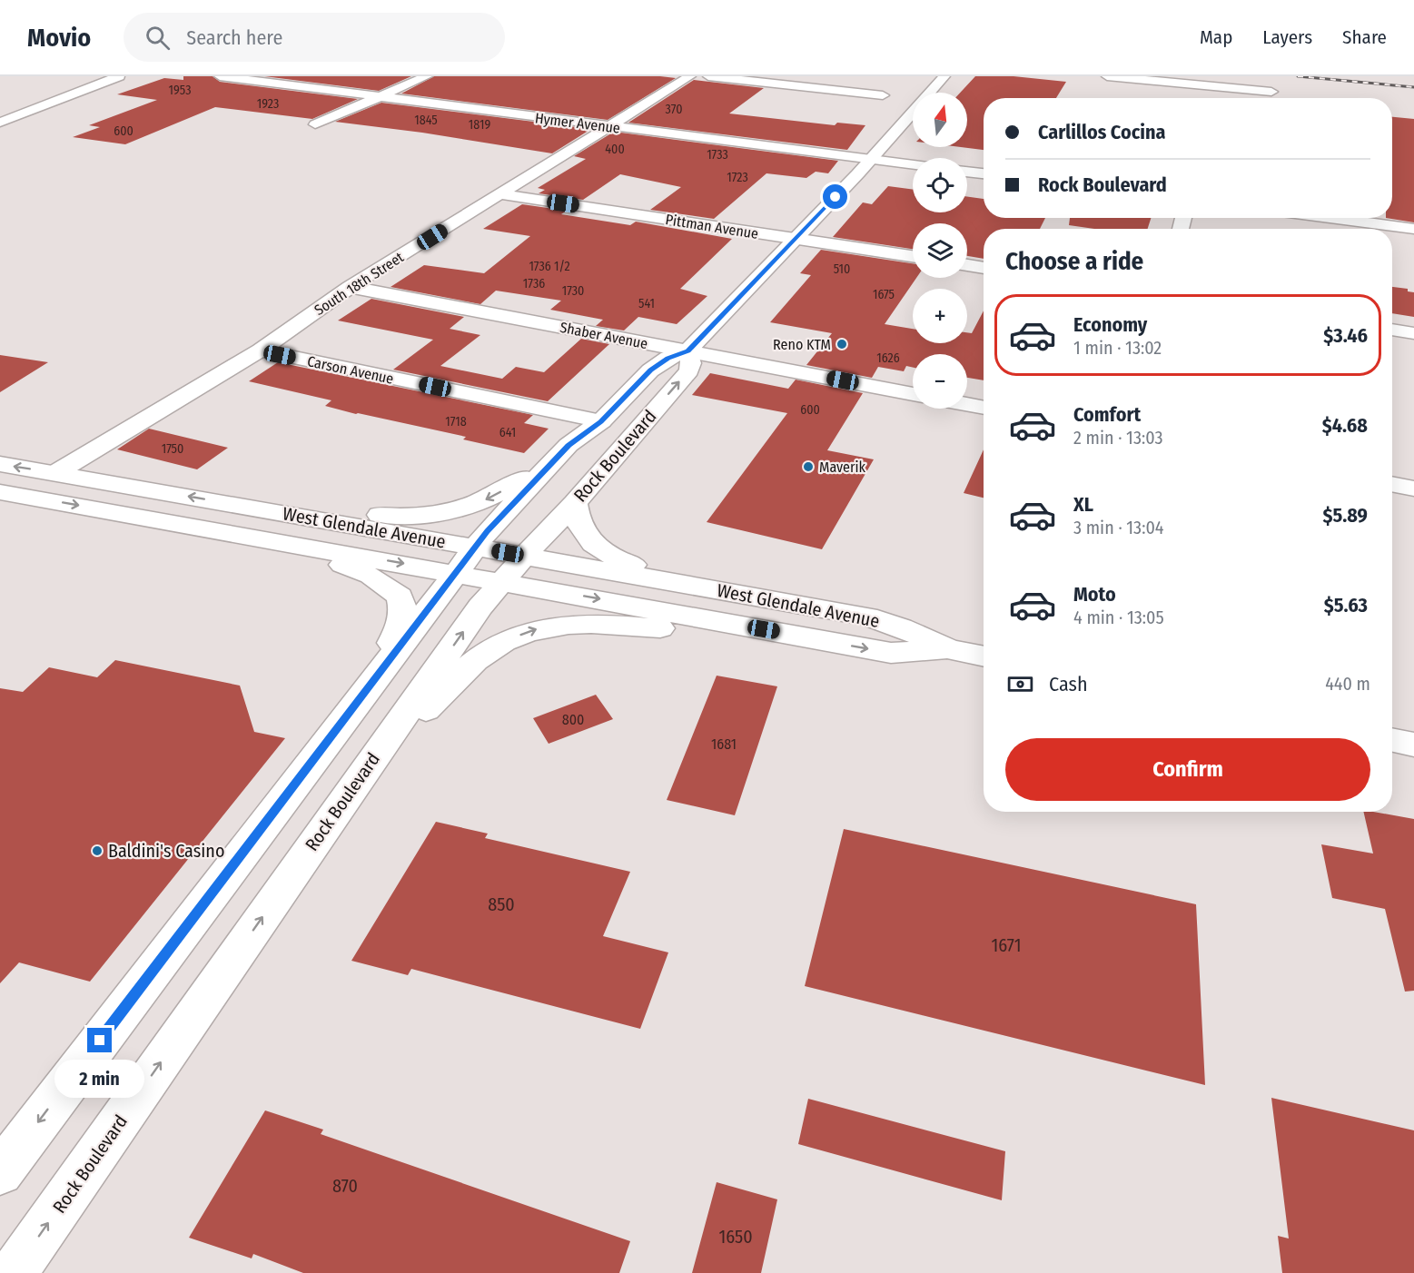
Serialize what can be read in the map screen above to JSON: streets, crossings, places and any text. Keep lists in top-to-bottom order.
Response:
{
  "streets": {
    "street": [
      "Hymer Avenue",
      "Pittman Avenue",
      "South 18th Street",
      "Shaber Avenue",
      "Carson Avenue",
      "Rock Boulevard",
      "West Glendale Avenue"
    ]
  },
  "crossings": [
    ["Hymer Avenue", "South 18th Street"],
    ["Hymer Avenue", "Rock Boulevard"],
    ["Pittman Avenue", "South 18th Street"],
    ["Pittman Avenue", "Rock Boulevard"],
    ["South 18th Street", "Shaber Avenue"],
    ["South 18th Street", "Carson Avenue"],
    ["South 18th Street", "West Glendale Avenue"],
    ["Shaber Avenue", "Rock Boulevard"],
    ["Carson Avenue", "Rock Boulevard"],
    ["Rock Boulevard", "West Glendale Avenue"]
  ],
  "places": ["Reno KTM", "Maverik", "Baldini's Casino"],
  "house_numbers": [
    "1953",
    "1923",
    "370",
    "1845",
    "1819",
    "600",
    "400",
    "1733",
    "1723",
    "1736 1/2",
    "510",
    "1736",
    "1730",
    "1675",
    "541",
    "1626",
    "600",
    "1718",
    "641",
    "1750",
    "800",
    "1681",
    "850",
    "1671",
    "870",
    "1650"
  ],
  "north": "top",
  "page": {
    "header": "Movio",
    "search": "Search here",
    "nav": ["Map", "Layers", "Share"],
    "map_buttons": ["+", "−"],
    "banner": ["Carlillos Cocina", "Rock Boulevard"],
    "heading": "Choose a ride",
    "list": [
      {
        "name": "Economy",
        "note": "1 min · 13:02",
        "value": "$3.46"
      },
      {
        "name": "Comfort",
        "note": "2 min · 13:03",
        "value": "$4.68"
      },
      {
        "name": "XL",
        "note": "3 min · 13:04",
        "value": "$5.89"
      },
      {
        "name": "Moto",
        "note": "4 min · 13:05",
        "value": "$5.63"
      }
    ],
    "pay": ["Cash", "440 m"],
    "buttons": "Confirm",
    "bubble": "2 min"
  }
}
